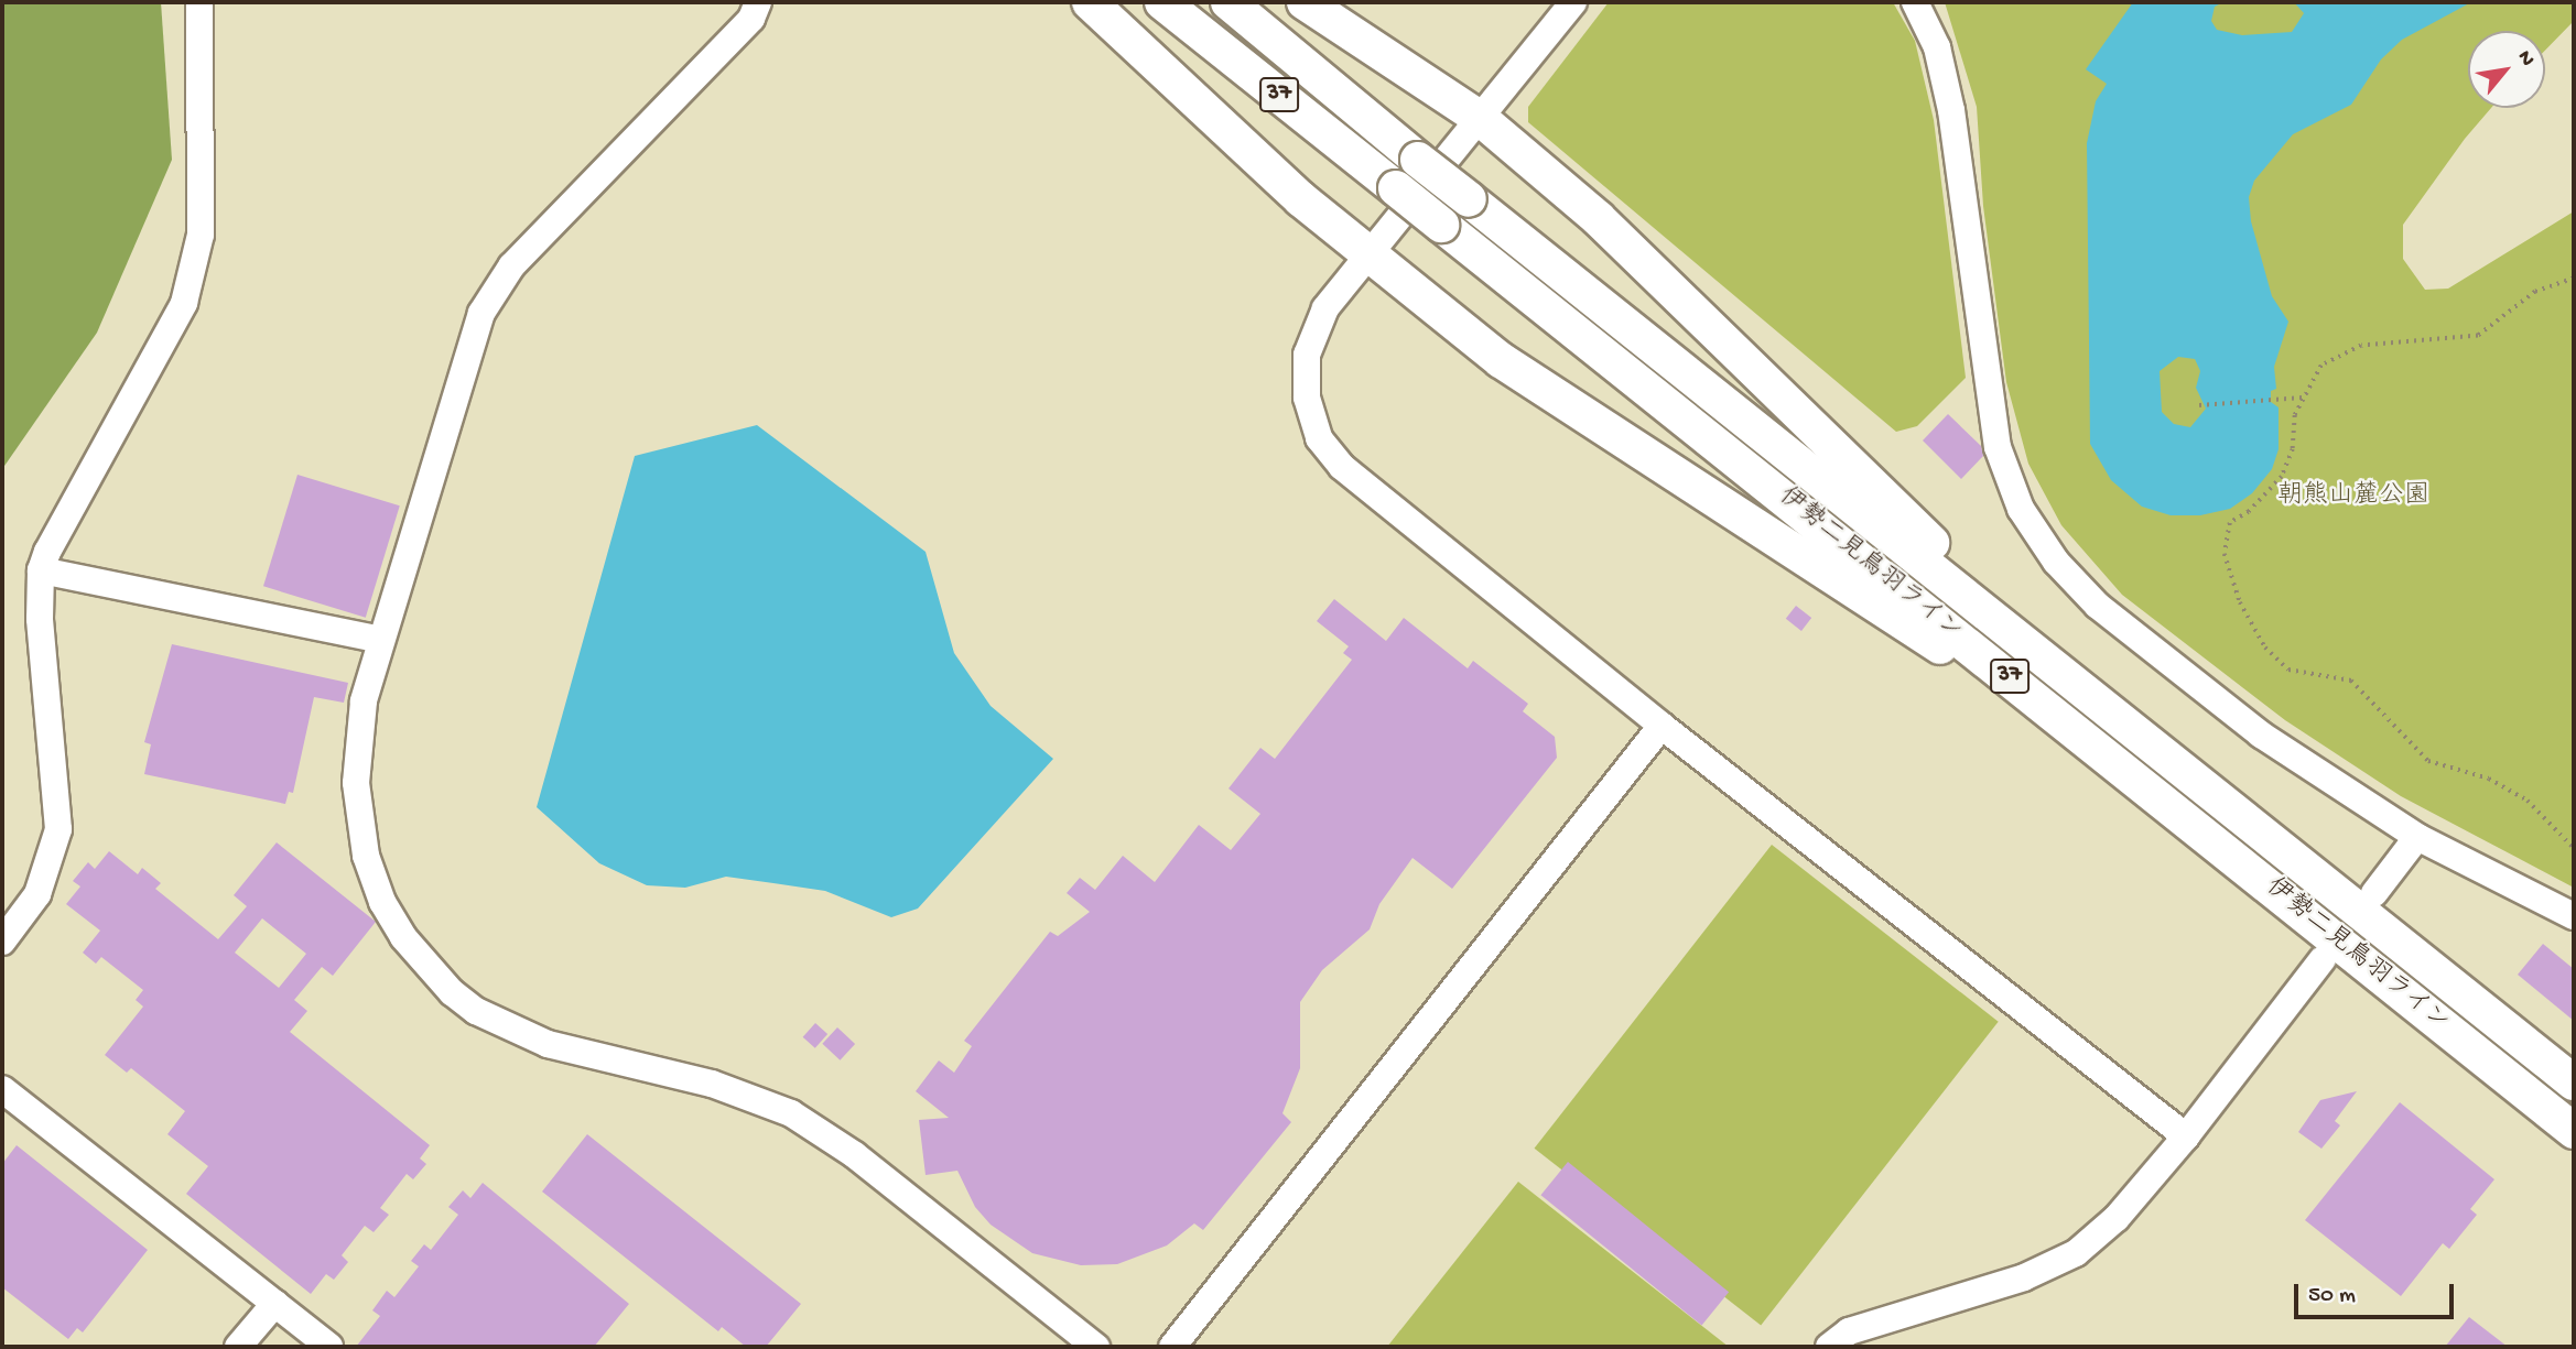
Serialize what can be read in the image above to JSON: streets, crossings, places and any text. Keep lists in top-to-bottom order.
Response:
{
  "streets": {
    "main road": ["37", "伊勢二見鳥羽ライン"]
  },
  "parks": ["朝熊山麓公園"],
  "scale_bar": "50 m",
  "north": "top right"
}
